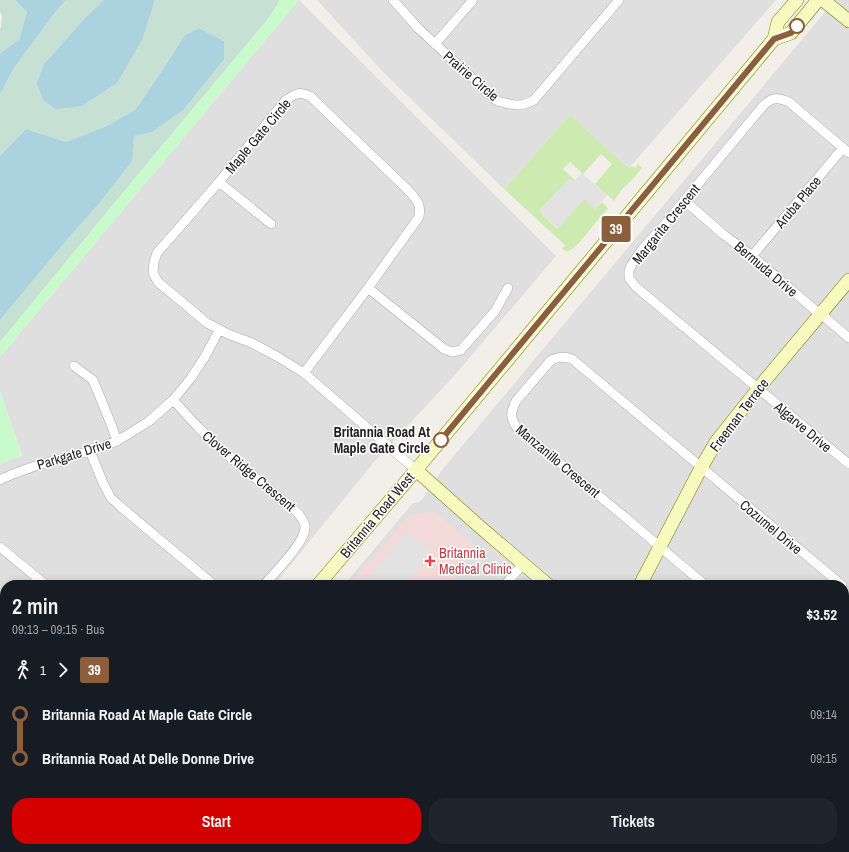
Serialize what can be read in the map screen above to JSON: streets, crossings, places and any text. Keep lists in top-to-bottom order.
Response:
{
  "streets": {
    "main road": ["Freeman Terrace", "Britannia Road West"],
    "street": [
      "Prairie Circle",
      "Maple Gate Circle",
      "Aruba Place",
      "Margarita Crescent",
      "Bermuda Drive",
      "Algarve Drive",
      "Parkgate Drive",
      "Manzanillo Crescent",
      "Clover Ridge Crescent",
      "Cozumel Drive"
    ]
  },
  "crossings": [
    ["Maple Gate Circle", "Parkgate Drive"],
    ["Maple Gate Circle", "Britannia Road West"],
    ["Aruba Place", "Margarita Crescent"],
    ["Aruba Place", "Bermuda Drive"],
    ["Margarita Crescent", "Bermuda Drive"],
    ["Margarita Crescent", "Freeman Terrace"],
    ["Margarita Crescent", "Algarve Drive"],
    ["Bermuda Drive", "Freeman Terrace"],
    ["Freeman Terrace", "Algarve Drive"],
    ["Freeman Terrace", "Manzanillo Crescent"],
    ["Freeman Terrace", "Cozumel Drive"],
    ["Parkgate Drive", "Clover Ridge Crescent"],
    ["Manzanillo Crescent", "Cozumel Drive"]
  ],
  "places": {
    "other": ["Britannia Road At Maple Gate Circle"],
    "health": ["Britannia Medical Clinic"]
  },
  "lines": ["bus line 39"],
  "page": {
    "on_map": "39",
    "heading": ["2 min", "09:13 – 09:15 · Bus", "$3.52"],
    "legs": ["1", "39"],
    "list": [
      {
        "name": "Britannia Road At Maple Gate Circle",
        "value": "09:14"
      },
      {
        "name": "Britannia Road At Delle Donne Drive",
        "value": "09:15"
      }
    ],
    "buttons": ["Start", "Tickets"]
  }
}
